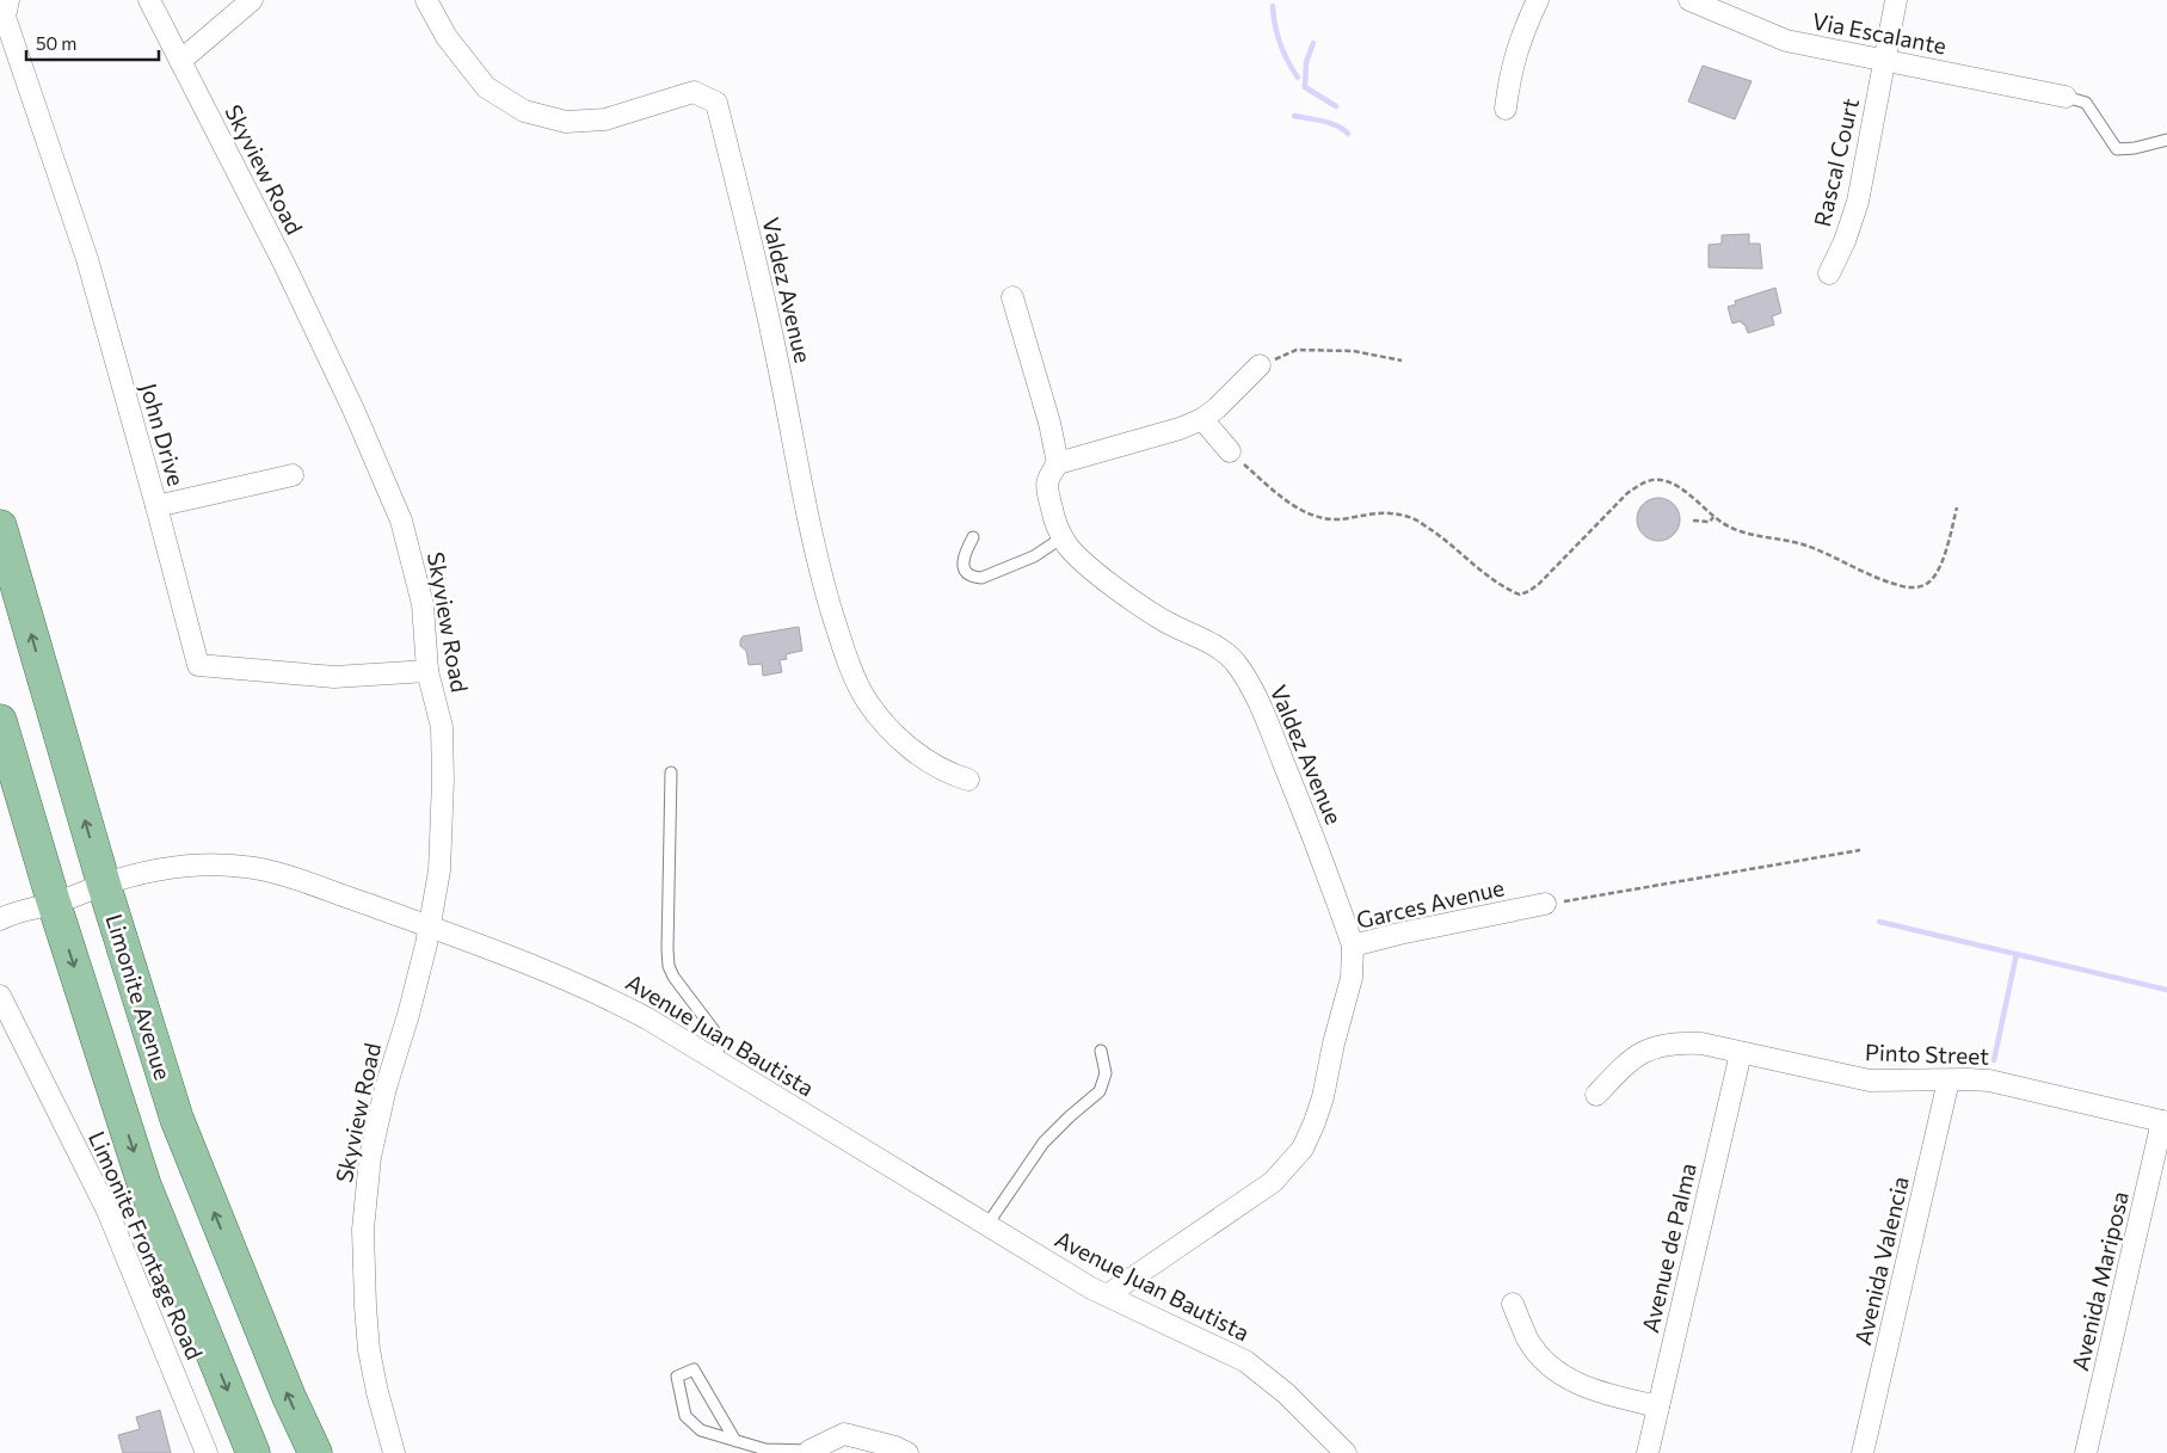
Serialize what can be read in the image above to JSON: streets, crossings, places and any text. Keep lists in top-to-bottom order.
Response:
{
  "streets": {
    "main road": ["Limonite Avenue"],
    "street": [
      "Via Escalante",
      "Rascal Court",
      "Skyview Road",
      "Valdez Avenue",
      "John Drive",
      "Garces Avenue",
      "Avenue Juan Bautista",
      "Pinto Street",
      "Limonite Frontage Road",
      "Avenue de Palma",
      "Avenida Valencia",
      "Avenida Mariposa"
    ]
  },
  "crossings": [
    ["Via Escalante", "Rascal Court"],
    ["Skyview Road", "John Drive"],
    ["Skyview Road", "Avenue Juan Bautista"],
    ["Valdez Avenue", "Garces Avenue"],
    ["Garces Avenue", "Avenue Juan Bautista"],
    ["Limonite Avenue", "Avenue Juan Bautista"],
    ["Pinto Street", "Avenue de Palma"],
    ["Pinto Street", "Avenida Valencia"],
    ["Pinto Street", "Avenida Mariposa"]
  ],
  "scale_bar": "50 m"
}
